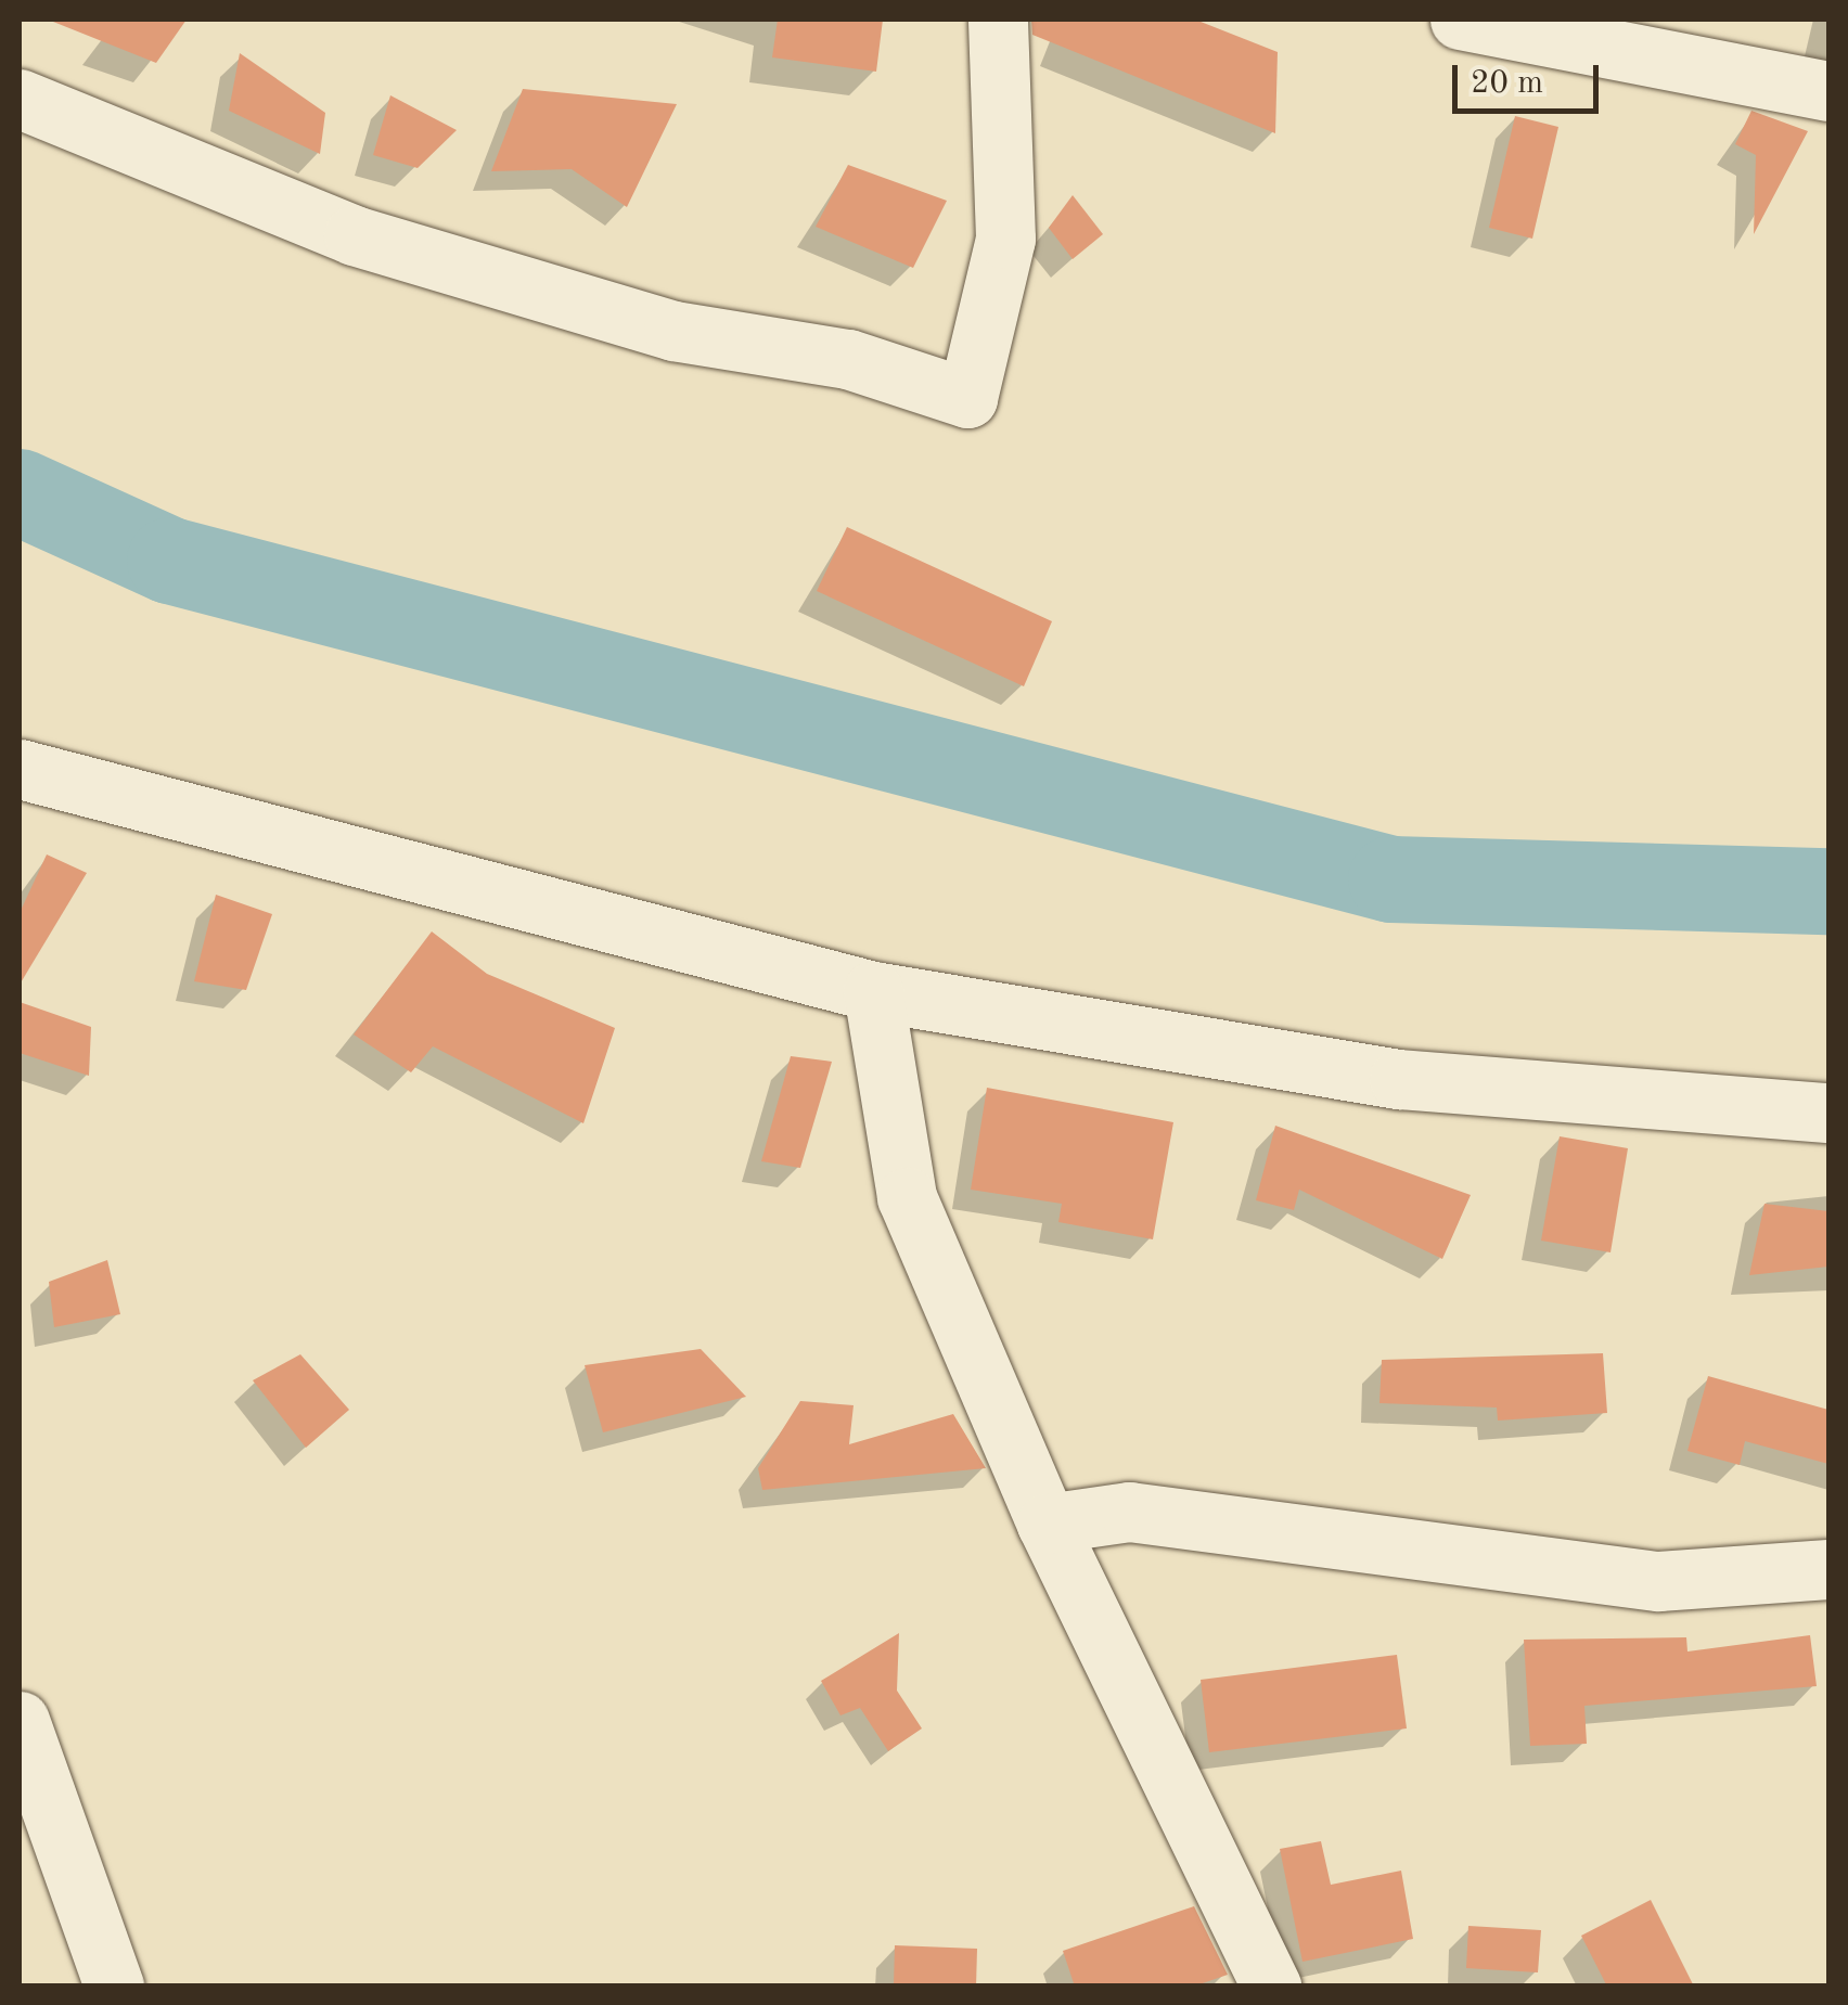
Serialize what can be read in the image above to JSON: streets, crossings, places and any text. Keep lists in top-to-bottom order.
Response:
{
  "scale_bar": "20 m"
}
